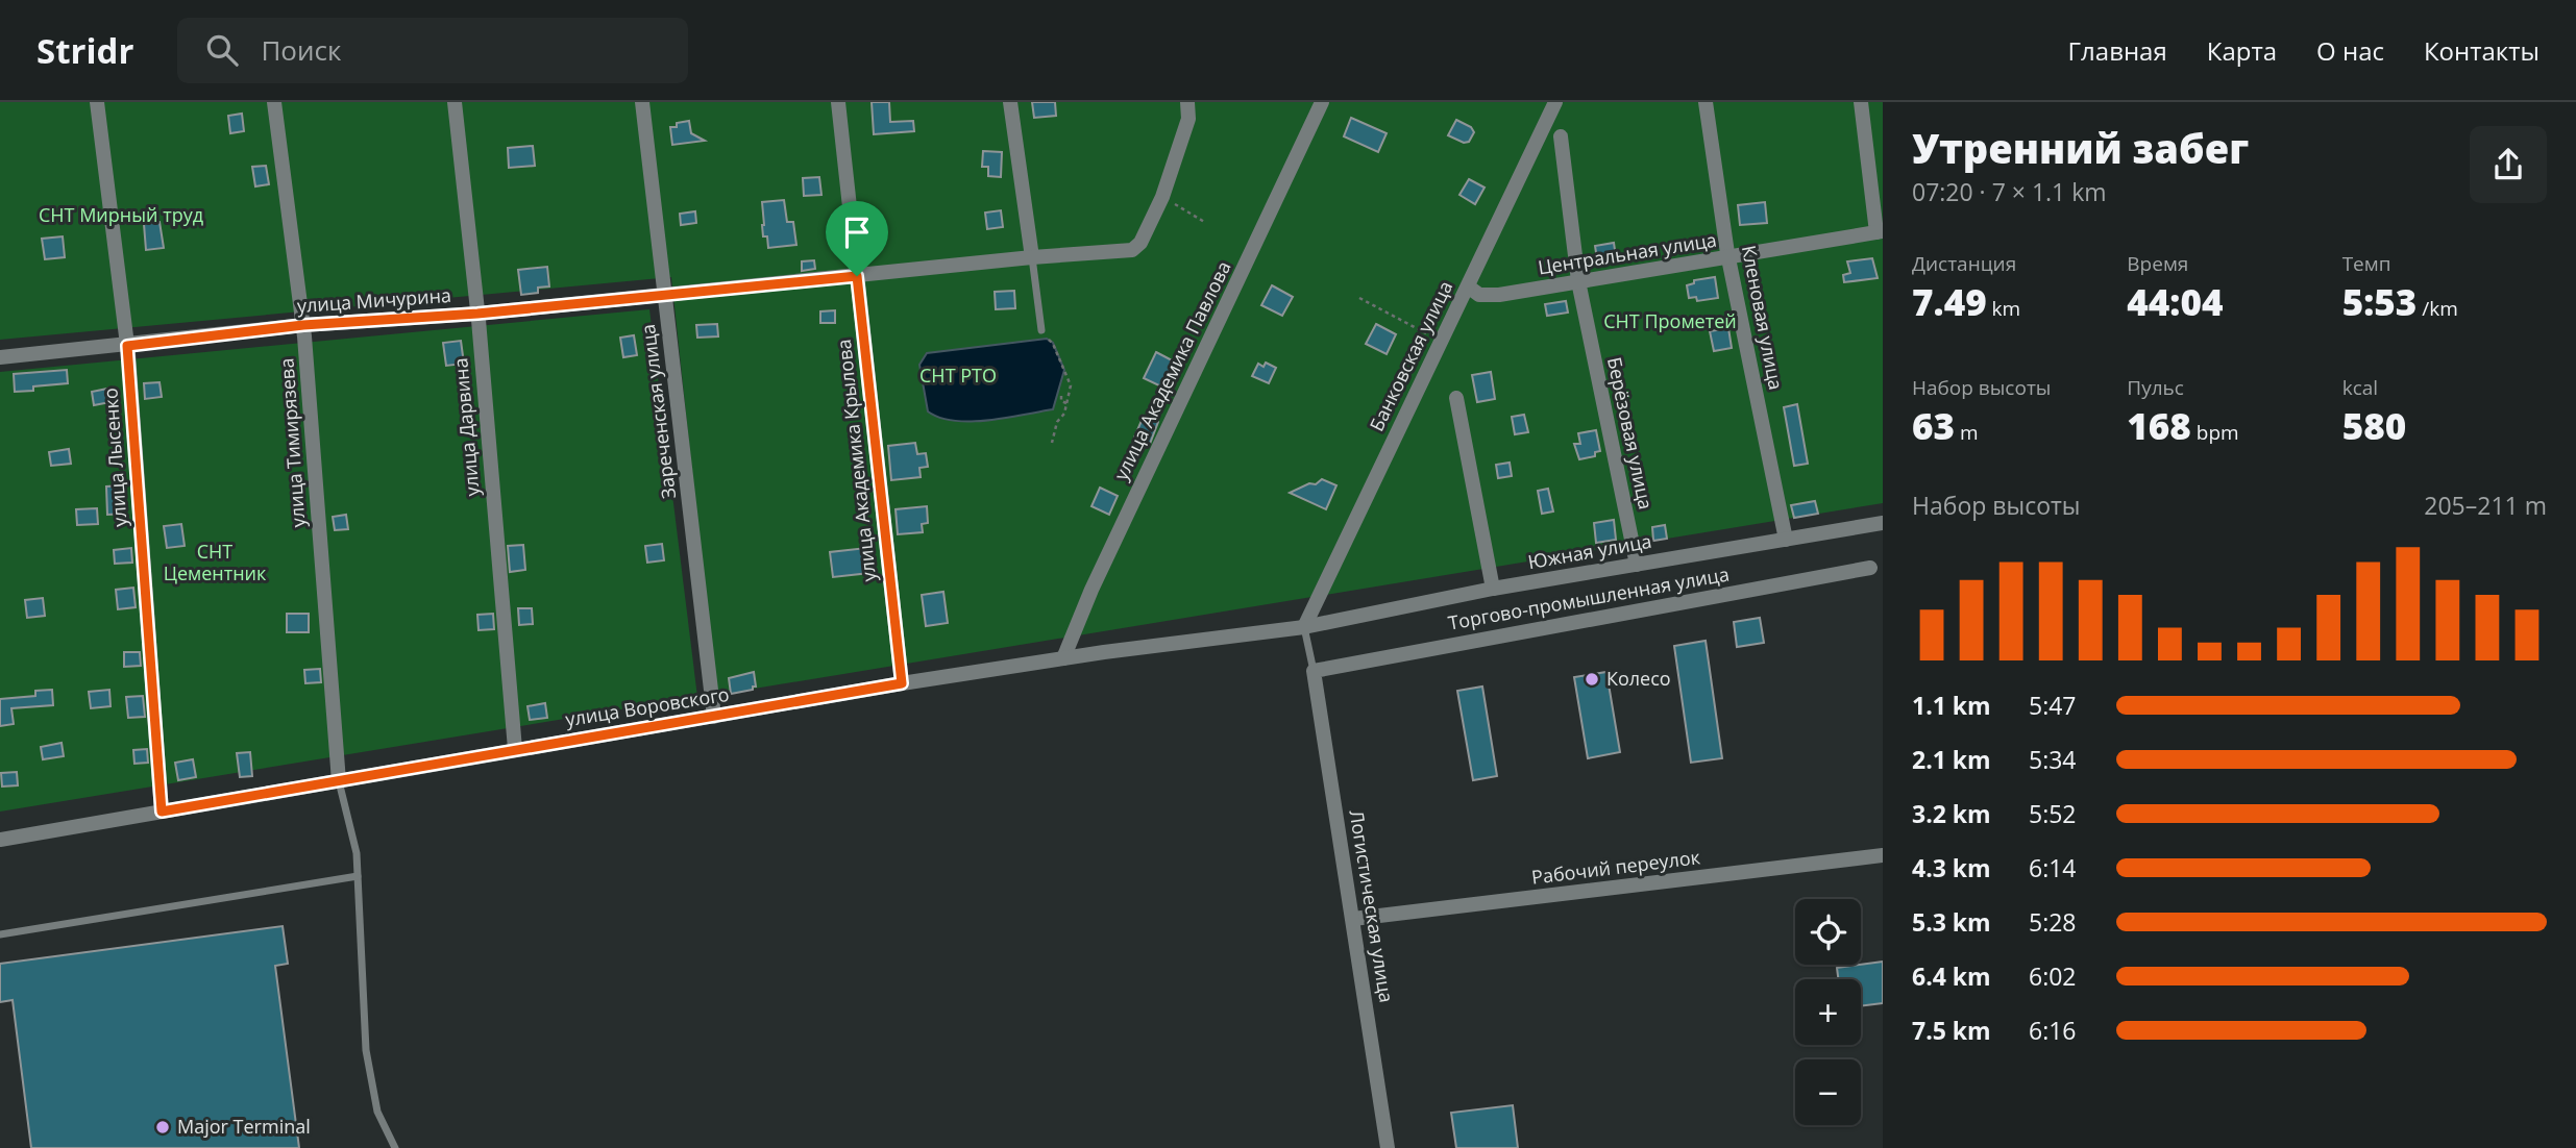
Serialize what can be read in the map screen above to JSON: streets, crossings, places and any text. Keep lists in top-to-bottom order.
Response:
{
  "streets": {
    "street": [
      "Центральная улица",
      "улица Мичурина",
      "Кленовая улица",
      "Банковская улица",
      "улица Академика Павлова",
      "Зареченская улица",
      "улица Дарвина",
      "Берёзовая улица",
      "улица Тимирязева",
      "улица Лысенко",
      "улица Академика Крылова",
      "Южная улица",
      "Торгово-промышленная улица",
      "улица Воровского",
      "Рабочий переулок",
      "Логистическая улица"
    ]
  },
  "crossings": [
    ["Центральная улица", "Кленовая улица"],
    ["Центральная улица", "Банковская улица"],
    ["Центральная улица", "Берёзовая улица"],
    ["улица Мичурина", "Зареченская улица"],
    ["улица Мичурина", "улица Дарвина"],
    ["улица Мичурина", "улица Тимирязева"],
    ["улица Мичурина", "улица Лысенко"],
    ["улица Мичурина", "улица Академика Крылова"],
    ["Кленовая улица", "Южная улица"],
    ["Банковская улица", "Южная улица"],
    ["Банковская улица", "улица Воровского"],
    ["улица Академика Павлова", "улица Воровского"],
    ["Зареченская улица", "улица Воровского"],
    ["улица Дарвина", "улица Воровского"],
    ["Берёзовая улица", "Южная улица"],
    ["улица Тимирязева", "улица Воровского"],
    ["улица Лысенко", "улица Воровского"],
    ["улица Академика Крылова", "улица Воровского"],
    ["Южная улица", "улица Воровского"],
    ["Торгово-промышленная улица", "Логистическая улица"],
    ["Рабочий переулок", "Логистическая улица"]
  ],
  "parks": [
    "СНТ Мирный труд",
    "СНТ Прометей",
    "СНТ РТО",
    "СНТ Цементник"
  ],
  "places": ["Колесо", "Major Terminal"],
  "page": {
    "header": "Stridr",
    "search": "Поиск",
    "nav": [
      "Главная",
      "Карта",
      "О нас",
      "Контакты"
    ],
    "heading": ["Утренний забег", "07:20 · 7 × 1.1 km"],
    "stats": [
      ["Дистанция", "7.49 km"],
      ["Время", "44:04"],
      ["Темп", "5:53 /km"],
      ["Набор высоты", "63 m"],
      ["Пульс", "168 bpm"],
      ["kcal", "580"]
    ],
    "chart": ["Набор высоты", "205–211 m"],
    "list": [
      {
        "name": "1.1 km",
        "note": "5:47"
      },
      {
        "name": "2.1 km",
        "note": "5:34"
      },
      {
        "name": "3.2 km",
        "note": "5:52"
      },
      {
        "name": "4.3 km",
        "note": "6:14"
      },
      {
        "name": "5.3 km",
        "note": "5:28"
      },
      {
        "name": "6.4 km",
        "note": "6:02"
      },
      {
        "name": "7.5 km",
        "note": "6:16"
      }
    ],
    "map_buttons": ["+", "−"]
  }
}
